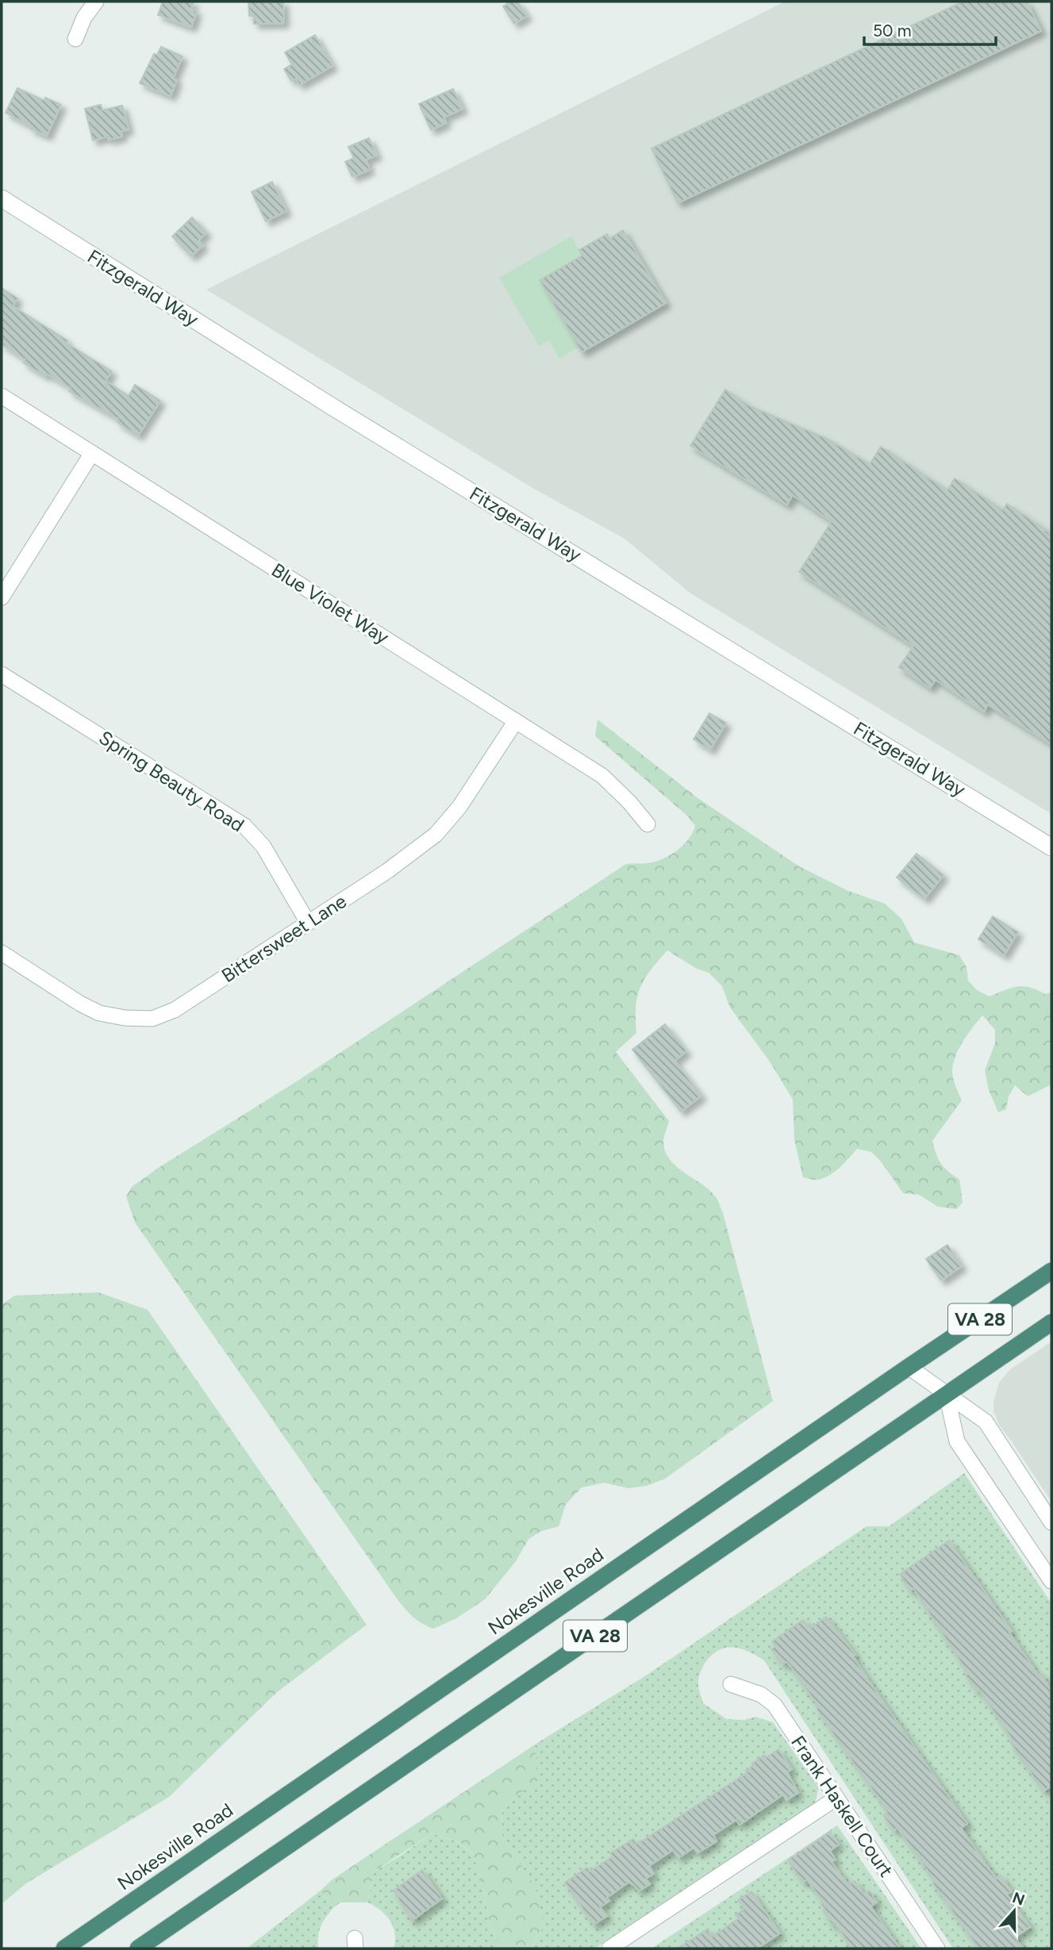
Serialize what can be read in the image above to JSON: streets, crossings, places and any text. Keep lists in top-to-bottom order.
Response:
{
  "streets": {
    "highway": ["VA 28", "Nokesville Road"],
    "street": [
      "Fitzgerald Way",
      "Blue Violet Way",
      "Spring Beauty Road",
      "Bittersweet Lane",
      "Frank Haskell Court"
    ]
  },
  "crossings": [
    ["Blue Violet Way", "Bittersweet Lane"],
    ["Spring Beauty Road", "Bittersweet Lane"]
  ],
  "scale_bar": "50 m",
  "north": "top"
}
